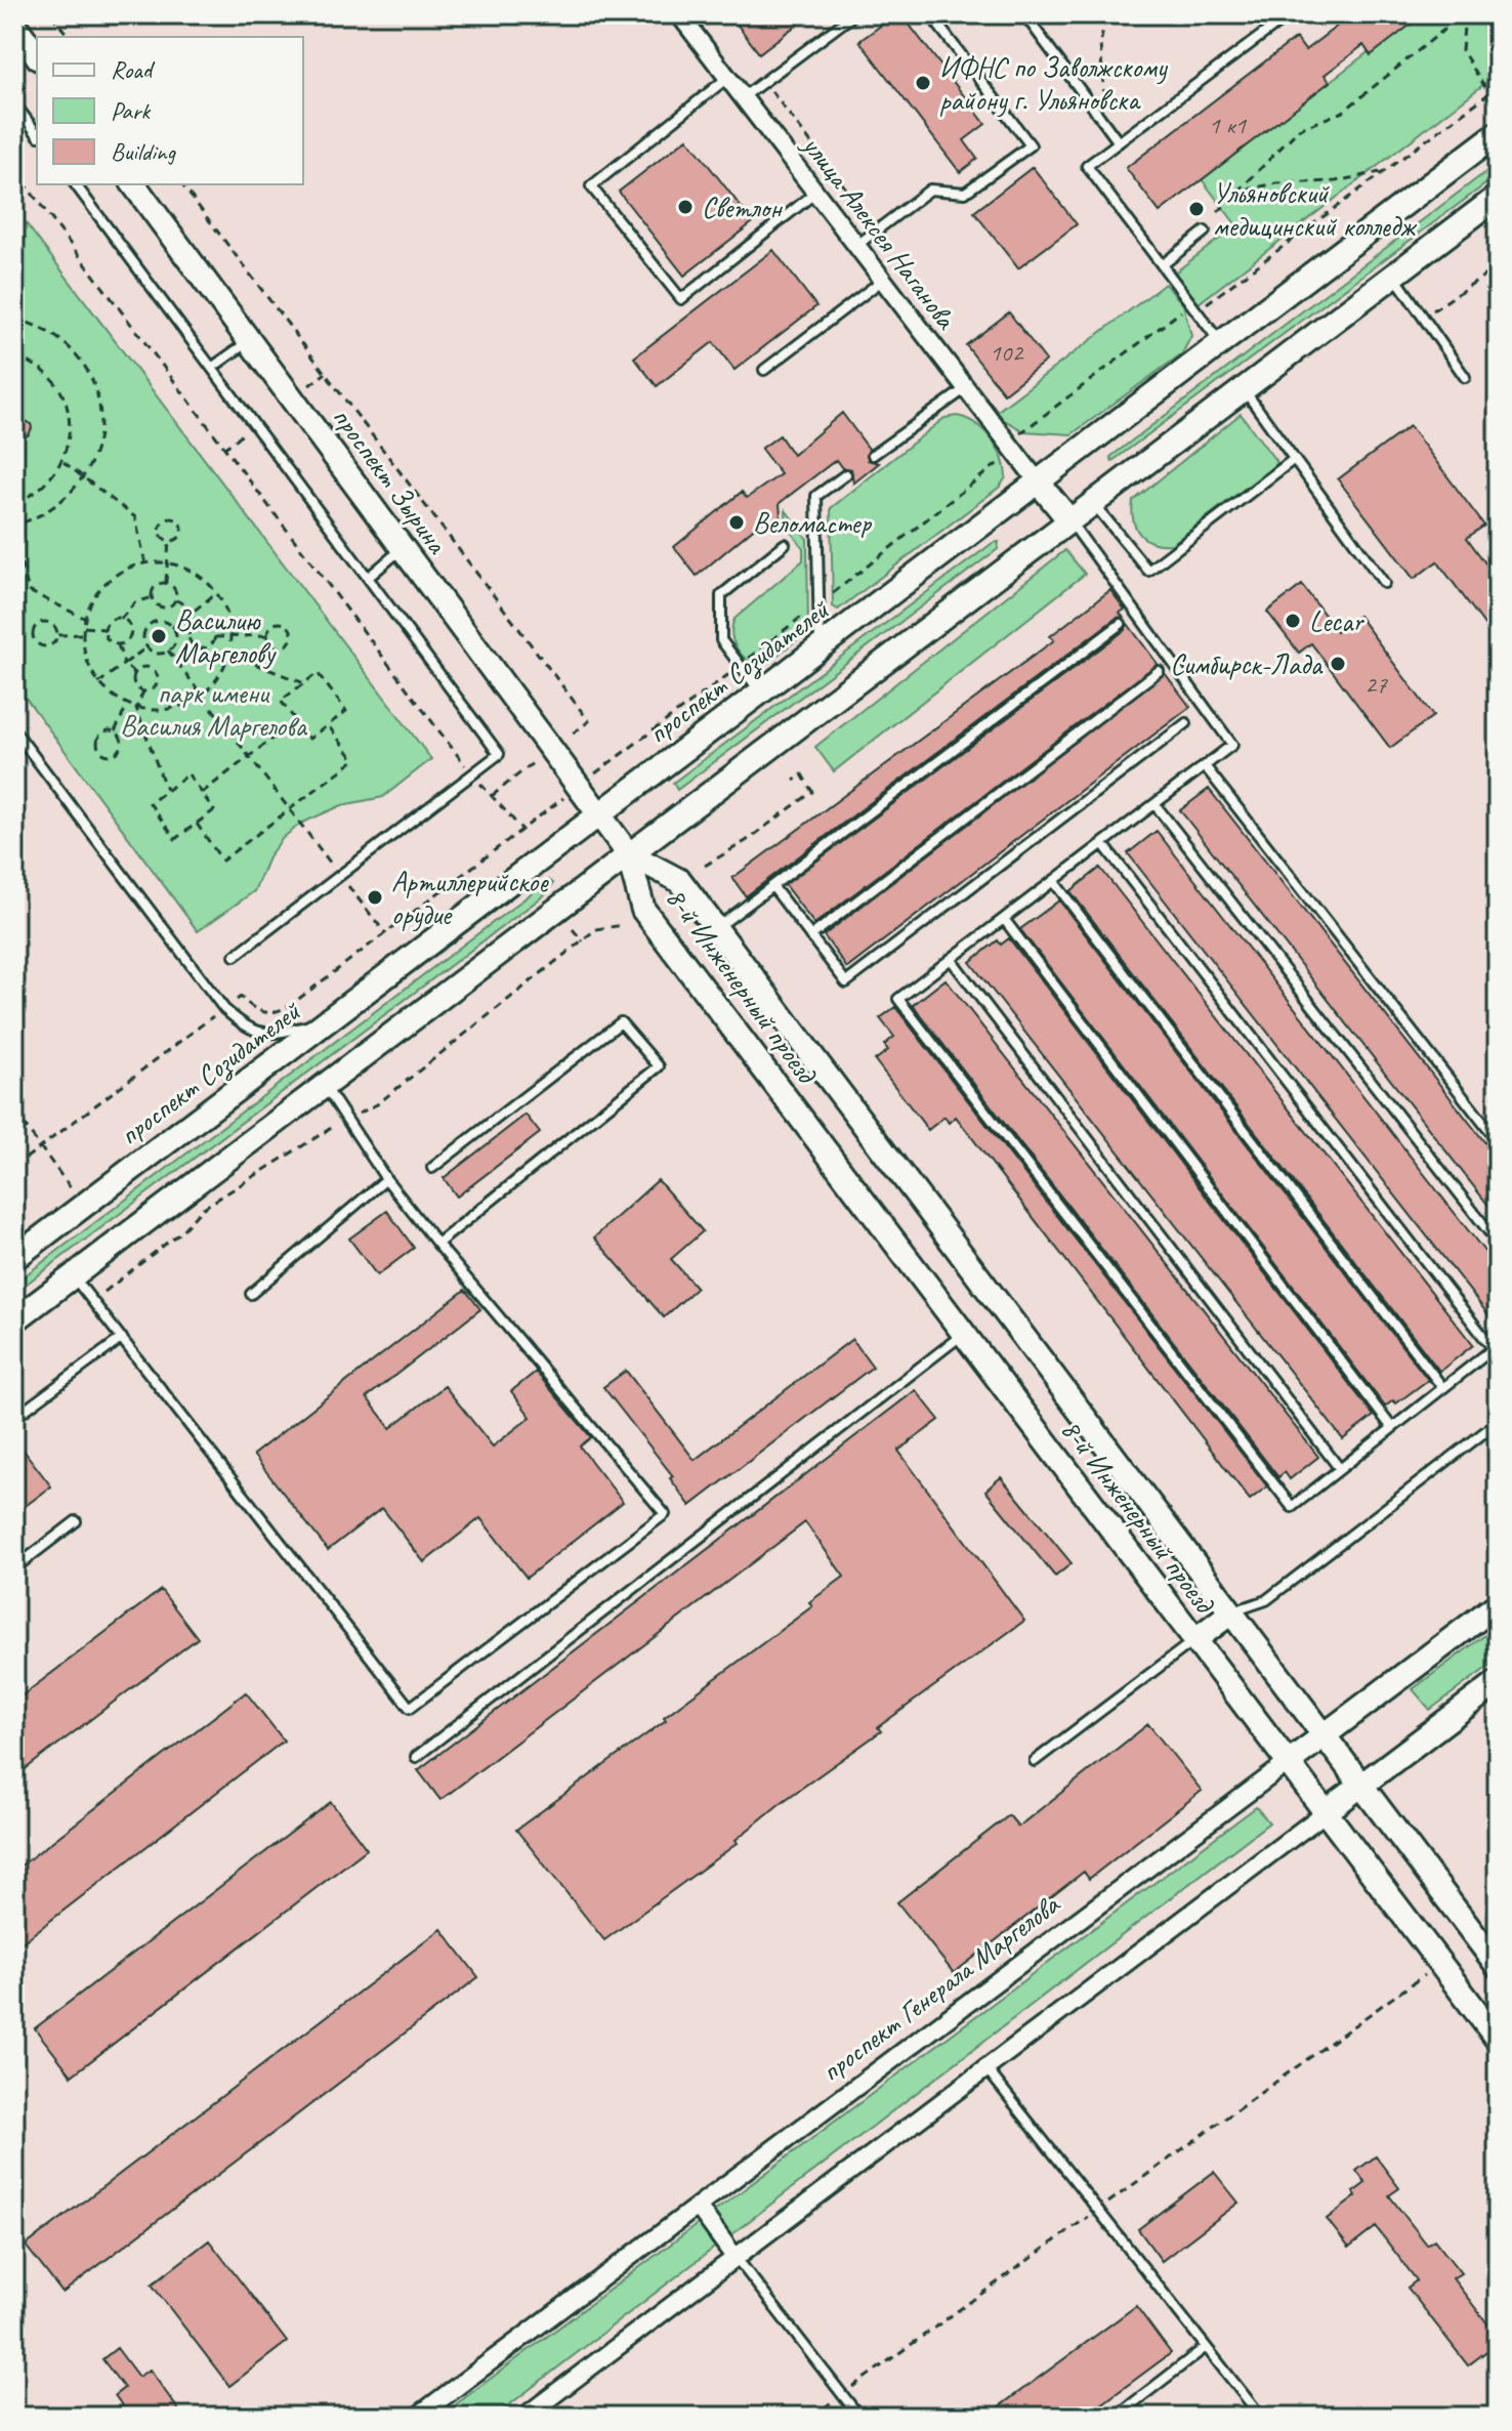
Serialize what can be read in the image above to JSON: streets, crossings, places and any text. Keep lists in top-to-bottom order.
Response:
{
  "streets": {
    "street": [
      "улица Алексея Наганова",
      "проспект Зырина",
      "проспект Созидателей",
      "8-й Инженерный проезд",
      "проспект Генерала Маргелова"
    ]
  },
  "crossings": [
    ["улица Алексея Наганова", "проспект Созидателей"],
    ["проспект Зырина", "проспект Созидателей"],
    ["проспект Зырина", "8-й Инженерный проезд"],
    ["8-й Инженерный проезд", "проспект Генерала Маргелова"]
  ],
  "parks": ["парк имени Василия Маргелова"],
  "places": [
    "ИФНС по Заволжскому району г. Ульяновска",
    "Светлон",
    "Ульяновский медицинский колледж",
    "Веломастер",
    "Lecar",
    "Василию Маргелову",
    "Симбирск-Лада",
    "Артиллерийское орудие"
  ],
  "house_numbers": ["1 к1", "102", "27"],
  "legend": ["Road", "Park", "Building"]
}
